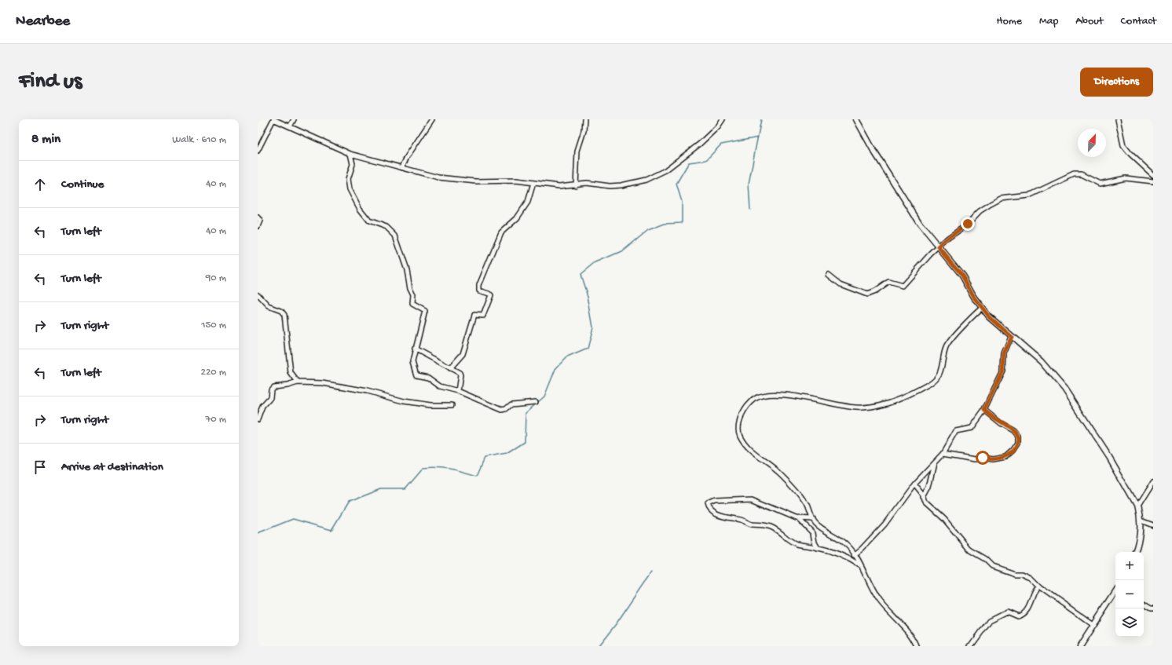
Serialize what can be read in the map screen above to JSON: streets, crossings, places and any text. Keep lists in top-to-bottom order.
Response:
{
  "north": "top right",
  "page": {
    "header": "Nearbee",
    "nav": [
      "Home",
      "Map",
      "About",
      "Contact"
    ],
    "buttons": "Directions",
    "title": "Find us",
    "heading": ["8 min", "Walk · 610 m"],
    "list": [
      ["Continue", "40 m"],
      ["Turn left", "40 m"],
      ["Turn left", "90 m"],
      ["Turn right", "150 m"],
      ["Turn left", "220 m"],
      ["Turn right", "70 m"],
      "Arrive at destination"
    ],
    "map_buttons": ["+", "−"]
  }
}
